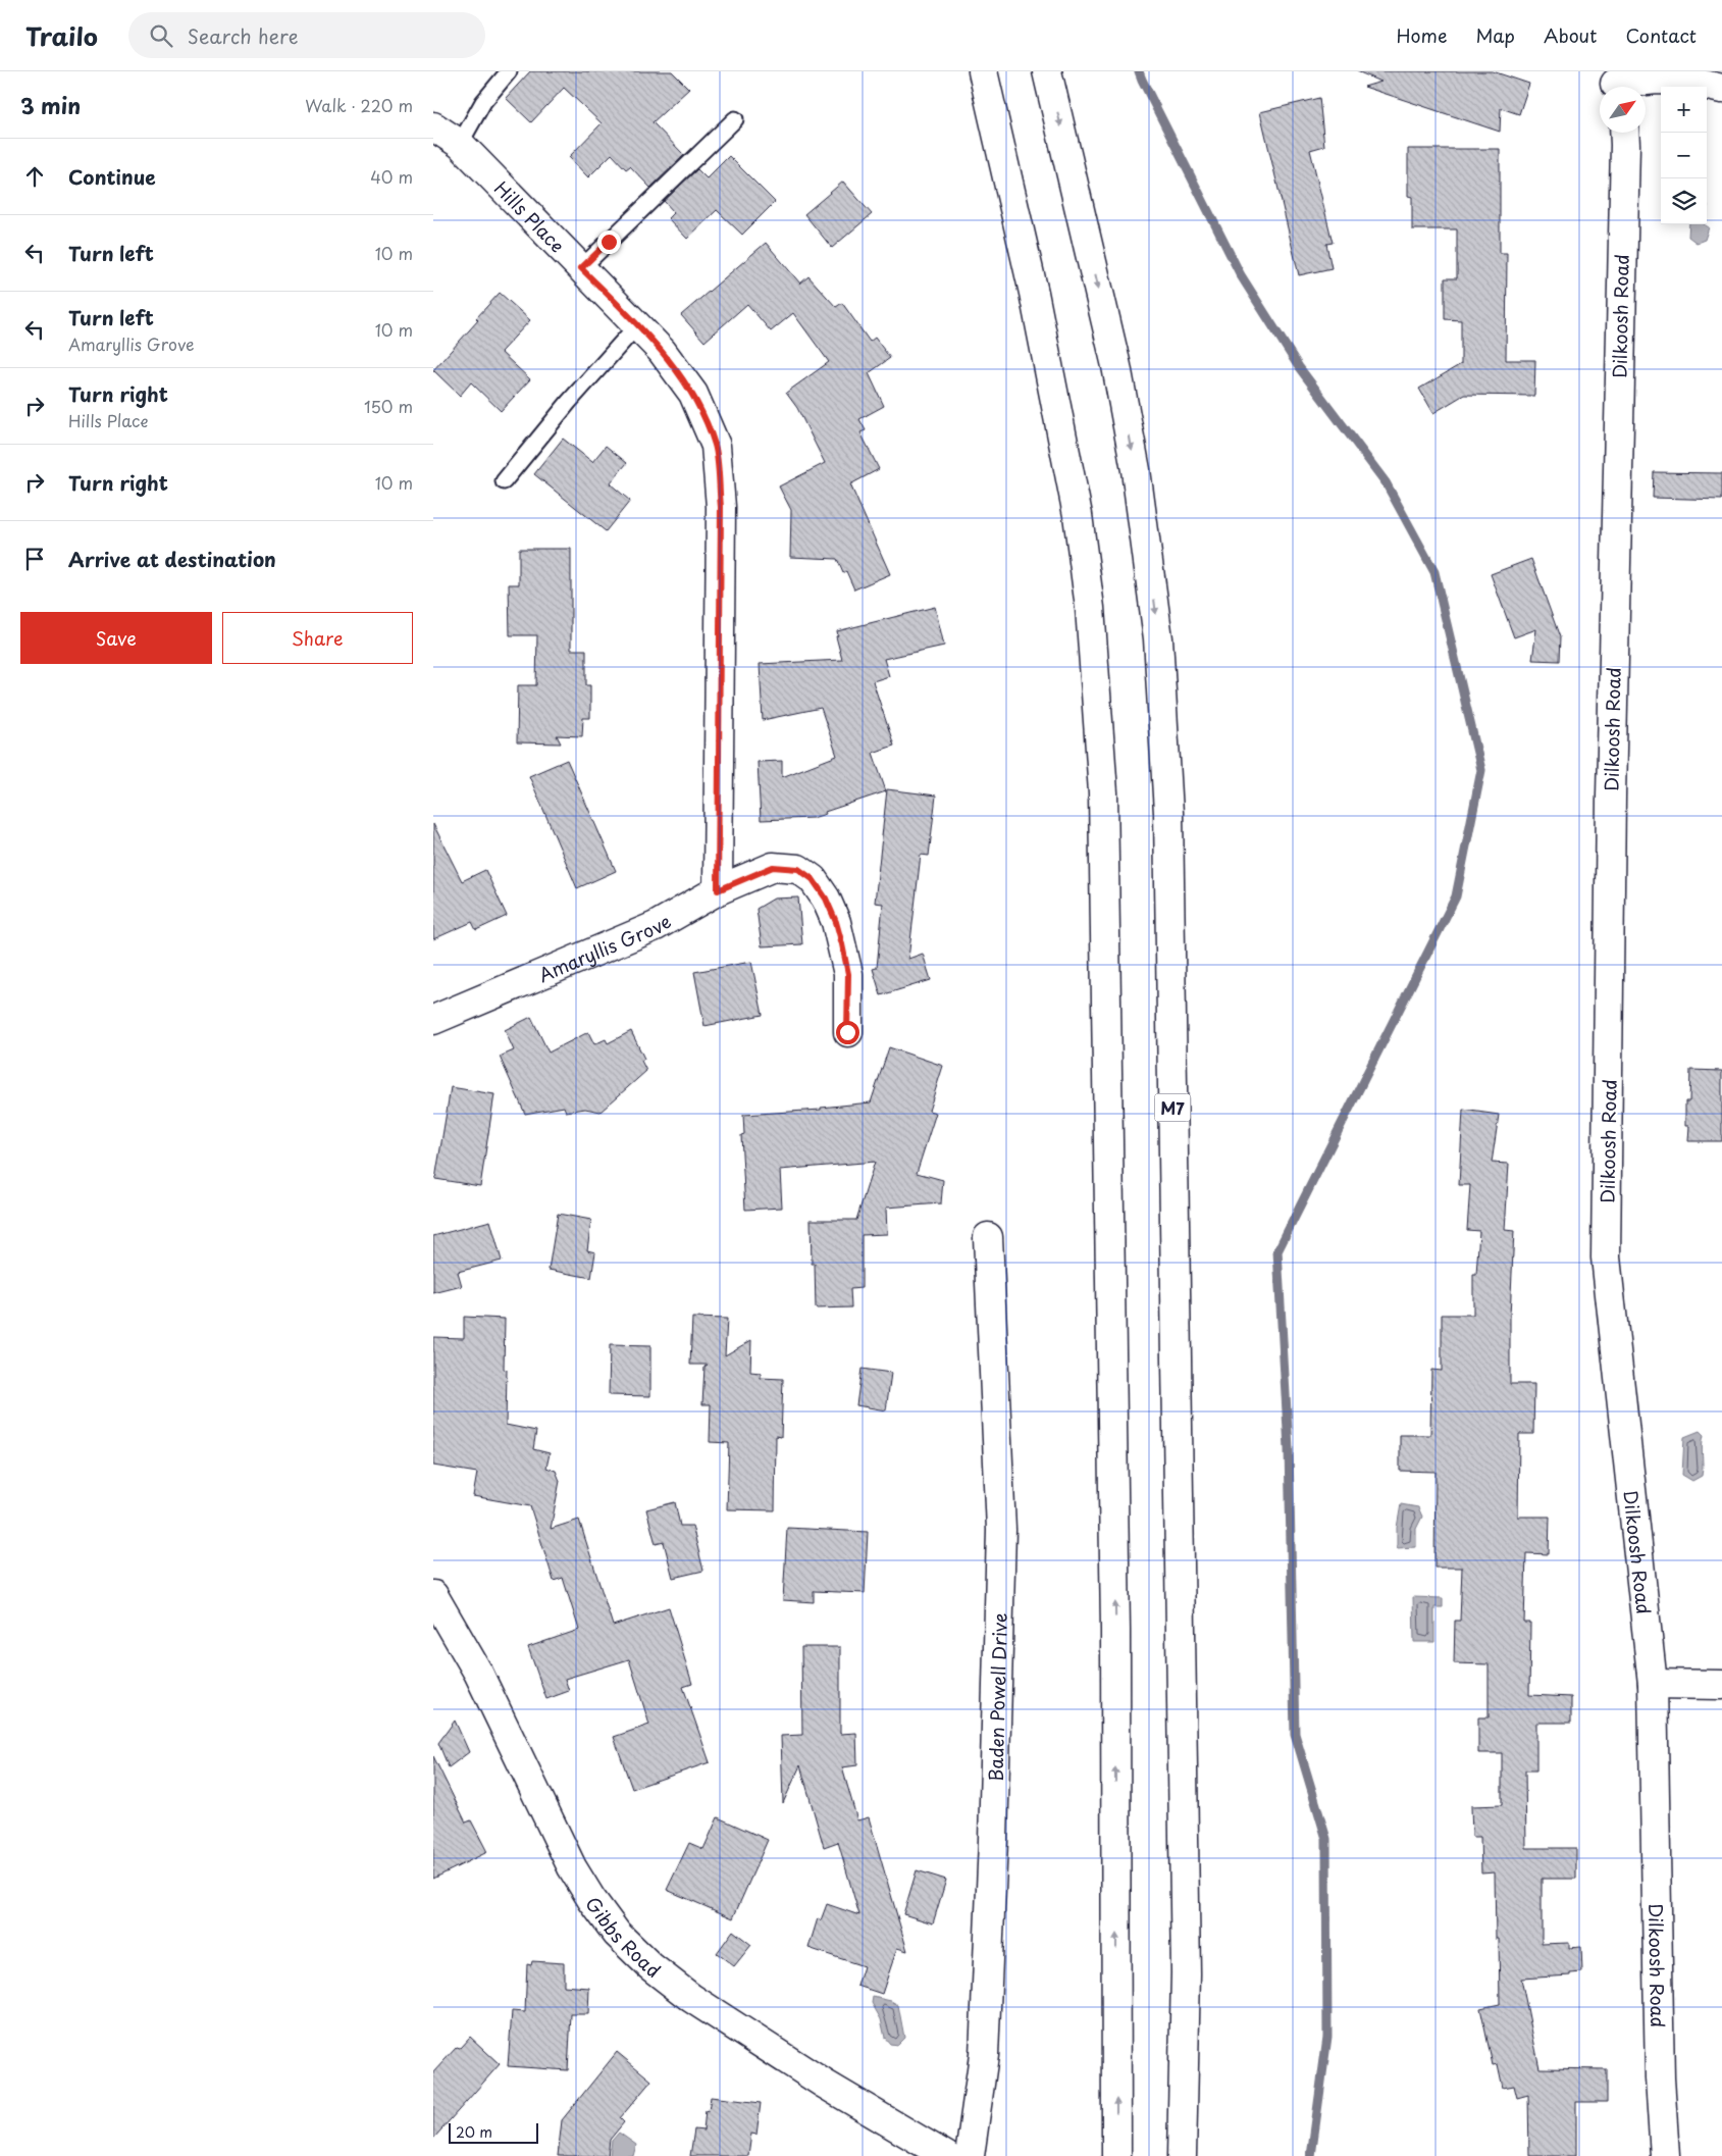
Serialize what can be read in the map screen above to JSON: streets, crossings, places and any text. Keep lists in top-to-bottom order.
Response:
{
  "streets": {
    "main road": [
      "Hills Place",
      "Dilkoosh Road",
      "Amaryllis Grove",
      "M7",
      "Baden Powell Drive",
      "Gibbs Road"
    ]
  },
  "crossings": [
    ["Hills Place", "Amaryllis Grove"]
  ],
  "scale_bar": "20 m",
  "north": "top right",
  "page": {
    "header": "Trailo",
    "search": "Search here",
    "nav": [
      "Home",
      "Map",
      "About",
      "Contact"
    ],
    "heading": ["3 min", "Walk · 220 m"],
    "map_buttons": ["+", "−"],
    "list": [
      ["Continue", "40 m"],
      ["Turn left", "10 m"],
      ["Turn left", "Amaryllis Grove", "10 m"],
      ["Turn right", "Hills Place", "150 m"],
      ["Turn right", "10 m"],
      "Arrive at destination"
    ],
    "buttons": ["Save", "Share"],
    "scale": "20 m"
  }
}
